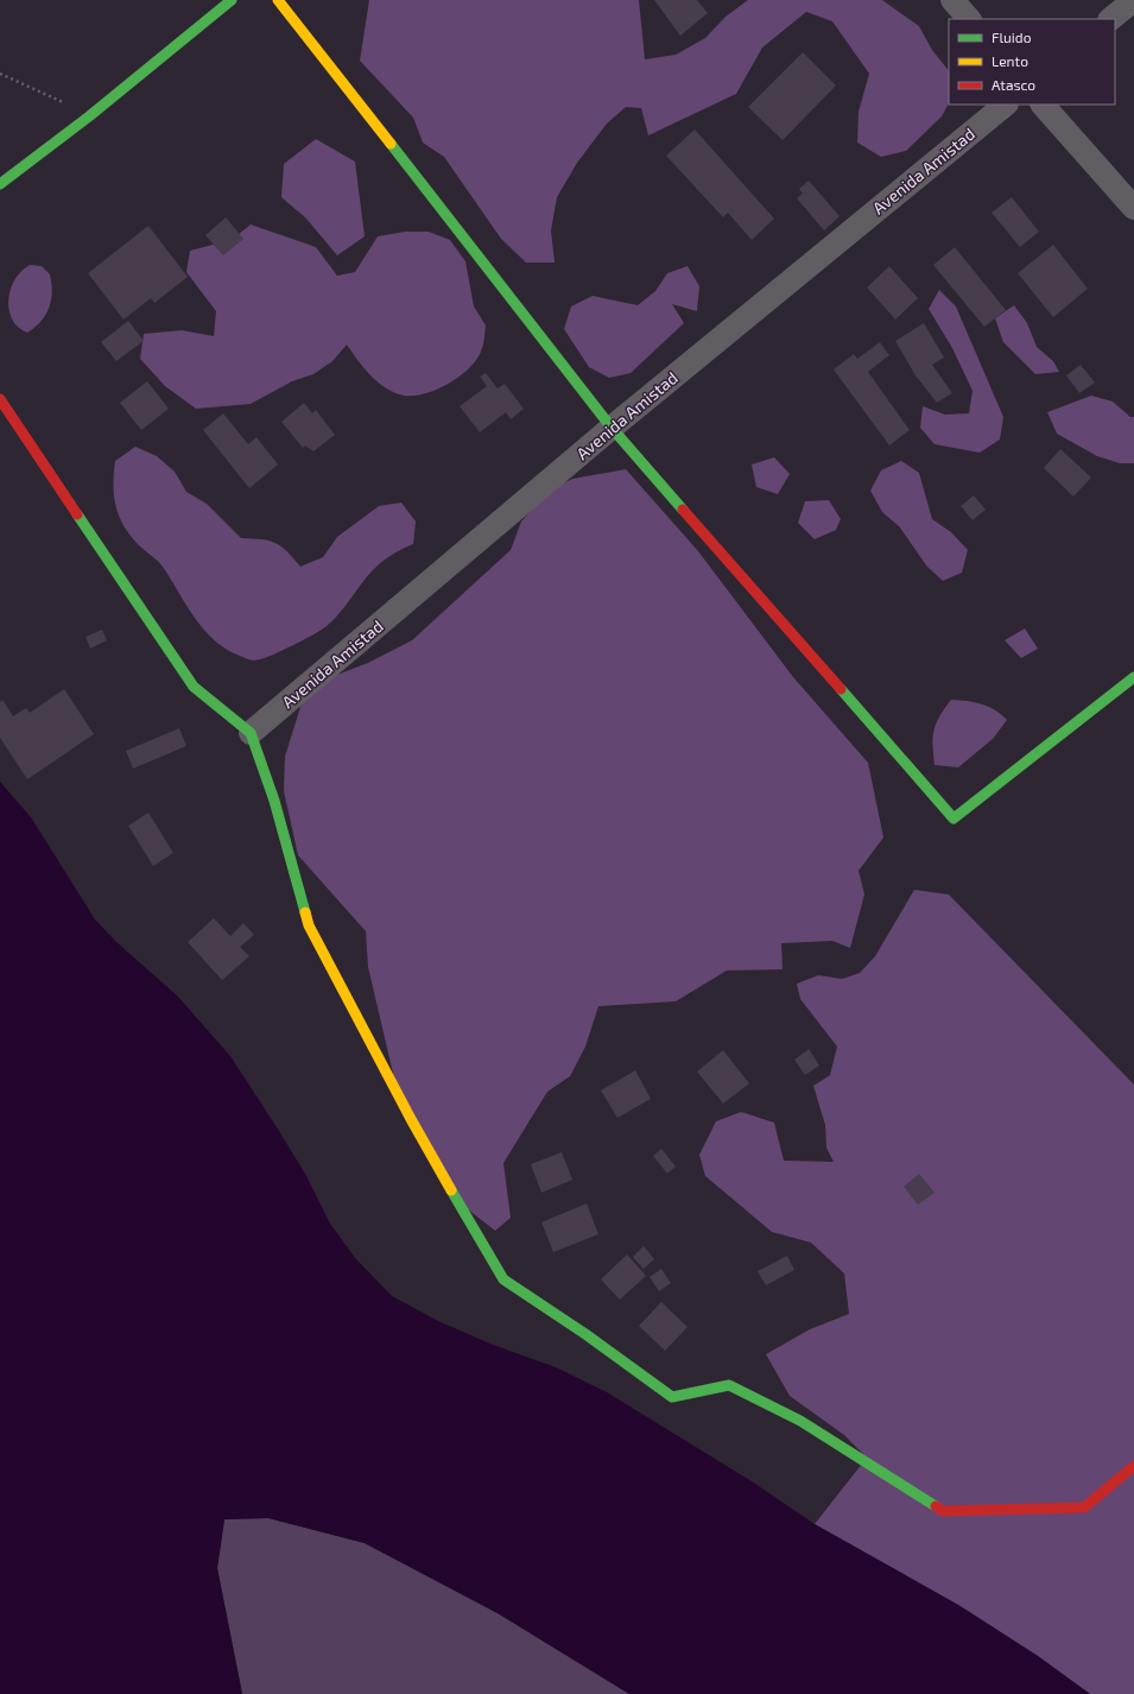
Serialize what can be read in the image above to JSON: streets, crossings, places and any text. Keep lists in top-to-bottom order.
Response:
{
  "streets": {
    "street": ["Avenida Amistad"]
  },
  "legend": ["Fluido", "Lento", "Atasco"]
}
